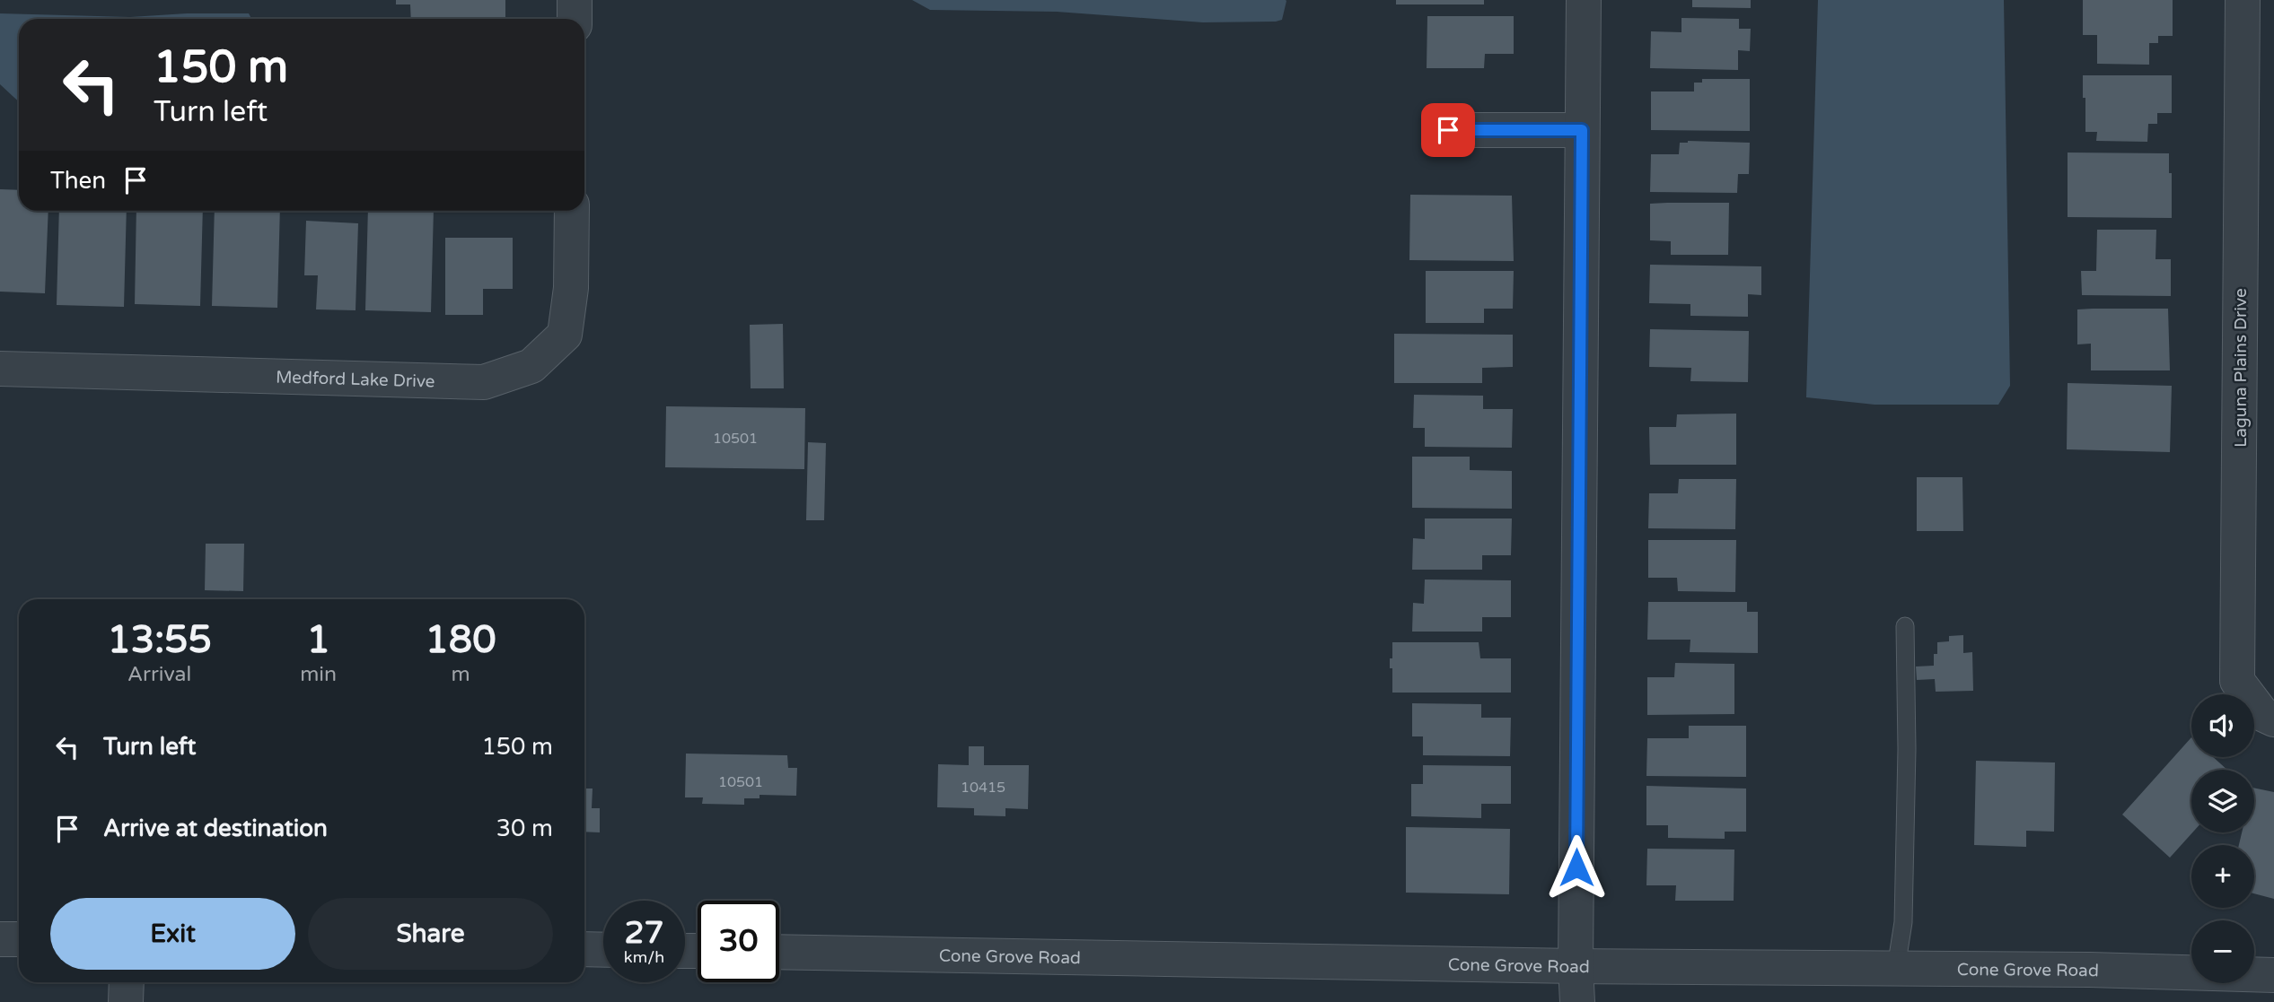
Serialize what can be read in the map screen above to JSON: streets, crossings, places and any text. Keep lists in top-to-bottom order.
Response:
{
  "streets": {
    "street": ["Laguna Plains Drive", "Medford Lake Drive", "Cone Grove Road"]
  },
  "house_numbers": ["10501", "10501", "10415"],
  "page": {
    "turn": ["150 m", "Turn left"],
    "then": "Then",
    "eta": [
      "13:55",
      "Arrival",
      "1",
      "min",
      "180",
      "m"
    ],
    "map_buttons": ["+", "−"],
    "list": [
      {
        "name": "Turn left",
        "value": "150 m"
      },
      {
        "name": "Arrive at destination",
        "value": "30 m"
      }
    ],
    "buttons": ["Exit", "Share"],
    "speed": "27 km/h",
    "limit": "30"
  }
}
